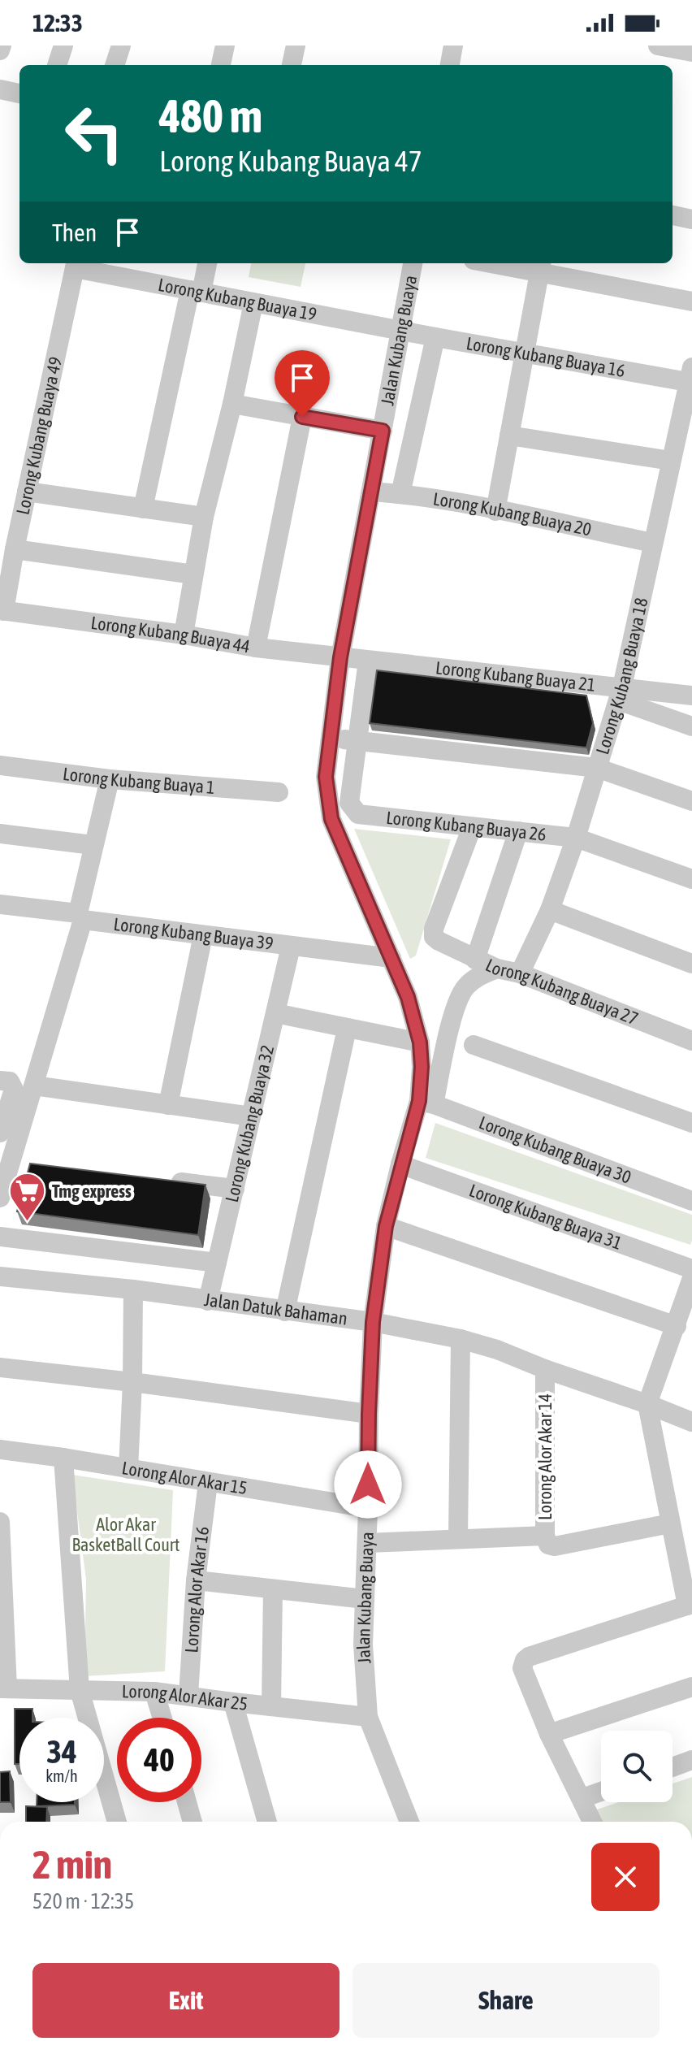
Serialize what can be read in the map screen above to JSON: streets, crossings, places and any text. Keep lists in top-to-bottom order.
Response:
{
  "streets": {
    "street": [
      "Lorong Kubang Buaya 19",
      "Jalan Kubang Buaya",
      "Lorong Kubang Buaya 16",
      "Lorong Kubang Buaya 49",
      "Lorong Kubang Buaya 20",
      "Lorong Kubang Buaya 44",
      "Lorong Kubang Buaya 21",
      "Lorong Kubang Buaya 18",
      "Lorong Kubang Buaya 1",
      "Lorong Kubang Buaya 26",
      "Lorong Kubang Buaya 39",
      "Lorong Kubang Buaya 27",
      "Lorong Kubang Buaya 32",
      "Lorong Kubang Buaya 30",
      "Lorong Kubang Buaya 31",
      "Jalan Datuk Bahaman",
      "Lorong Alor Akar 14",
      "Lorong Alor Akar 15",
      "Lorong Alor Akar 16",
      "Lorong Alor Akar 25"
    ]
  },
  "crossings": [
    ["Lorong Kubang Buaya 19", "Jalan Kubang Buaya"],
    ["Lorong Kubang Buaya 19", "Lorong Kubang Buaya 16"],
    ["Lorong Kubang Buaya 19", "Lorong Kubang Buaya 49"],
    ["Jalan Kubang Buaya", "Lorong Kubang Buaya 16"],
    ["Jalan Kubang Buaya", "Lorong Kubang Buaya 20"],
    ["Jalan Kubang Buaya", "Lorong Kubang Buaya 44"],
    ["Jalan Kubang Buaya", "Lorong Kubang Buaya 21"],
    ["Jalan Kubang Buaya", "Lorong Kubang Buaya 39"],
    ["Jalan Kubang Buaya", "Lorong Kubang Buaya 30"],
    ["Jalan Kubang Buaya", "Lorong Kubang Buaya 31"],
    ["Jalan Kubang Buaya", "Jalan Datuk Bahaman"],
    ["Jalan Kubang Buaya", "Lorong Alor Akar 15"],
    ["Jalan Kubang Buaya", "Lorong Alor Akar 25"],
    ["Lorong Kubang Buaya 16", "Lorong Kubang Buaya 18"],
    ["Lorong Kubang Buaya 49", "Lorong Kubang Buaya 44"],
    ["Lorong Kubang Buaya 20", "Lorong Kubang Buaya 18"],
    ["Lorong Kubang Buaya 44", "Lorong Kubang Buaya 21"],
    ["Lorong Kubang Buaya 21", "Lorong Kubang Buaya 18"],
    ["Lorong Kubang Buaya 18", "Lorong Kubang Buaya 26"],
    ["Lorong Kubang Buaya 18", "Lorong Kubang Buaya 27"],
    ["Lorong Kubang Buaya 26", "Lorong Kubang Buaya 27"],
    ["Lorong Kubang Buaya 39", "Lorong Kubang Buaya 32"],
    ["Lorong Kubang Buaya 32", "Jalan Datuk Bahaman"],
    ["Jalan Datuk Bahaman", "Lorong Alor Akar 14"],
    ["Lorong Alor Akar 15", "Lorong Alor Akar 16"],
    ["Lorong Alor Akar 16", "Lorong Alor Akar 25"]
  ],
  "parks": ["Alor Akar BasketBall Court"],
  "places": {
    "supermarket": ["Tmg express"]
  },
  "page": {
    "status": "12:33",
    "turn": ["480 m", "Lorong Kubang Buaya 47"],
    "then": "Then",
    "speed": "34 km/h",
    "limit": "40",
    "heading": ["2 min", "520 m · 12:35"],
    "buttons": ["Exit", "Share"]
  }
}
